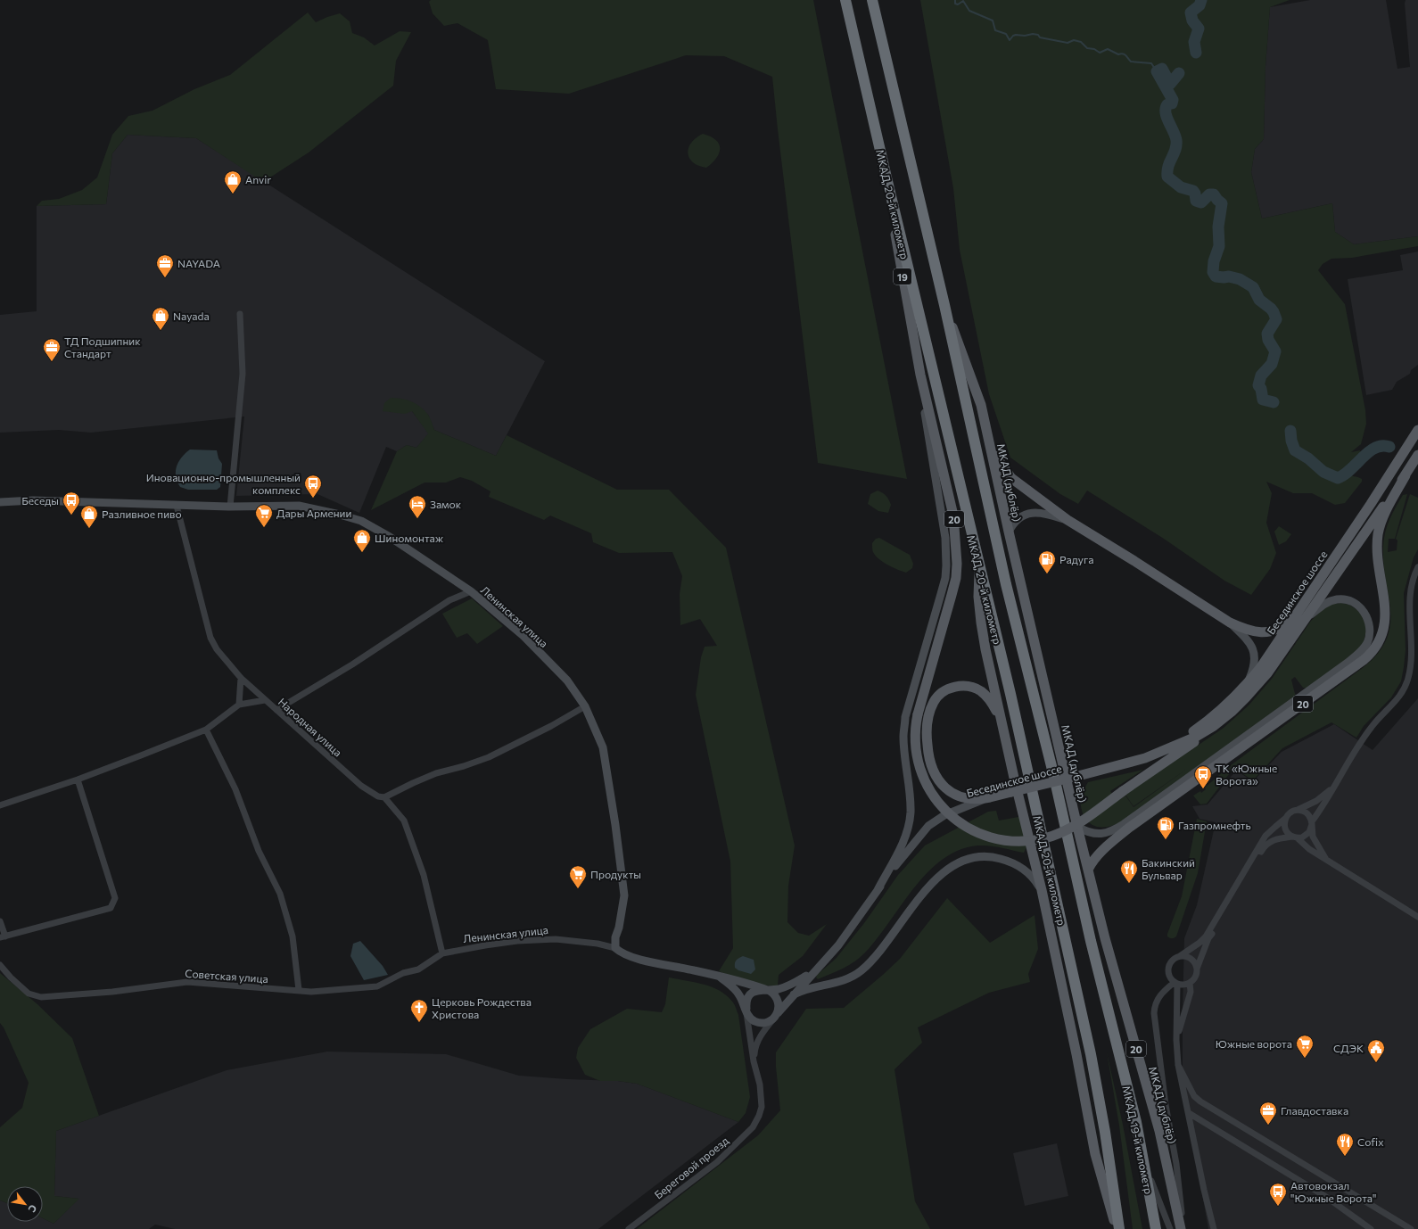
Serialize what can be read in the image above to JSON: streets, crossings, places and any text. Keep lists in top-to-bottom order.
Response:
{
  "streets": {
    "highway": ["МКАД, 20-й километр", "МКАД, 19-й километр"],
    "main road": [
      "19",
      "МКАД (дублёр)",
      "20",
      "Бесединское шоссе"
    ],
    "street": [
      "Ленинская улица",
      "Народная улица",
      "Советская улица",
      "Береговой проезд"
    ]
  },
  "crossings": [
    ["МКАД, 20-й километр", "19"],
    ["19", "20"],
    ["19", "Бесединское шоссе"],
    ["МКАД (дублёр)", "20"],
    ["МКАД (дублёр)", "МКАД, 19-й километр"],
    ["20", "Бесединское шоссе"],
    ["Бесединское шоссе", "Береговой проезд"],
    ["Ленинская улица", "Народная улица"],
    ["Ленинская улица", "Советская улица"]
  ],
  "places": {
    "shop": [
      "Anvir",
      "Nayada",
      "Разливное пиво",
      "Шиномонтаж"
    ],
    "office": ["NAYADA", "ТД Подшипник Стандарт", "Главдоставка"],
    "bus stop": [
      "Иновационно-промышленный комплекс",
      "Беседы",
      "ТК «Южные Ворота»",
      "Автовокзал \"Южные Ворота\""
    ],
    "hotel": ["Замок"],
    "supermarket": ["Дары Армении", "Продукты", "Южные ворота"],
    "fuel station": ["Радуга", "Газпромнефть"],
    "restaurant": ["Бакинский Бульвар", "Cofix"],
    "church": ["Церковь Рождества Христова"],
    "public building": ["СДЭК"]
  },
  "north": "bottom right"
}
